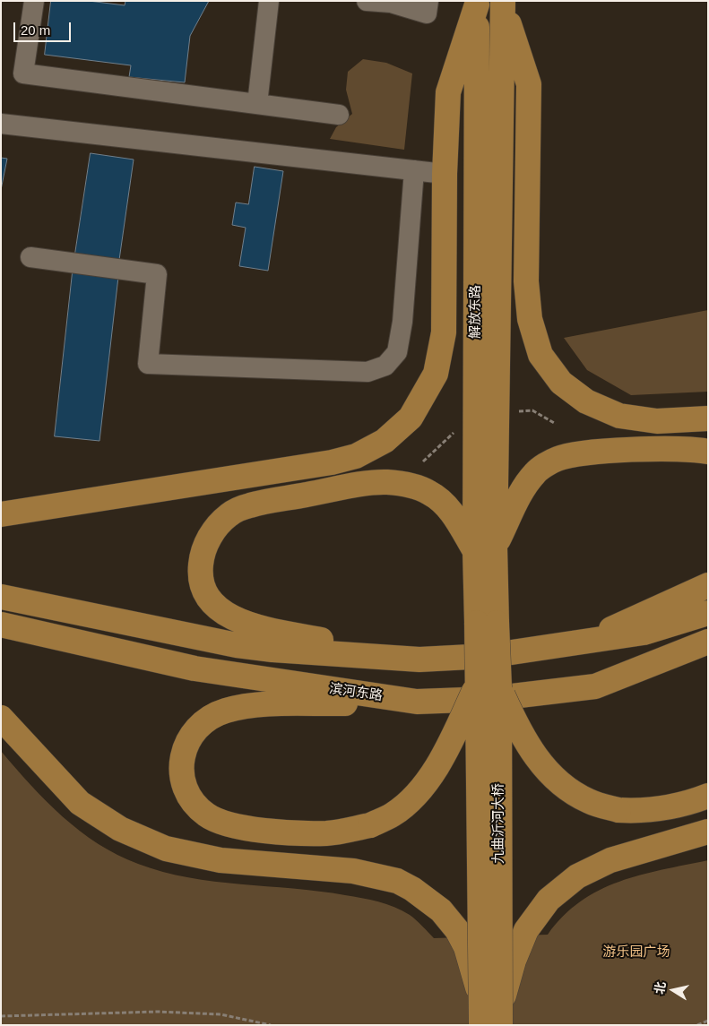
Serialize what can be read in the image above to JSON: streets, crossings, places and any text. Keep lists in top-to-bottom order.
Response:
{
  "streets": {
    "main road": ["解放东路", "滨河东路", "九曲沂河大桥"]
  },
  "crossings": [
    ["解放东路", "九曲沂河大桥"]
  ],
  "parks": ["游乐园广场"],
  "scale_bar": "20 m",
  "north": "left"
}
